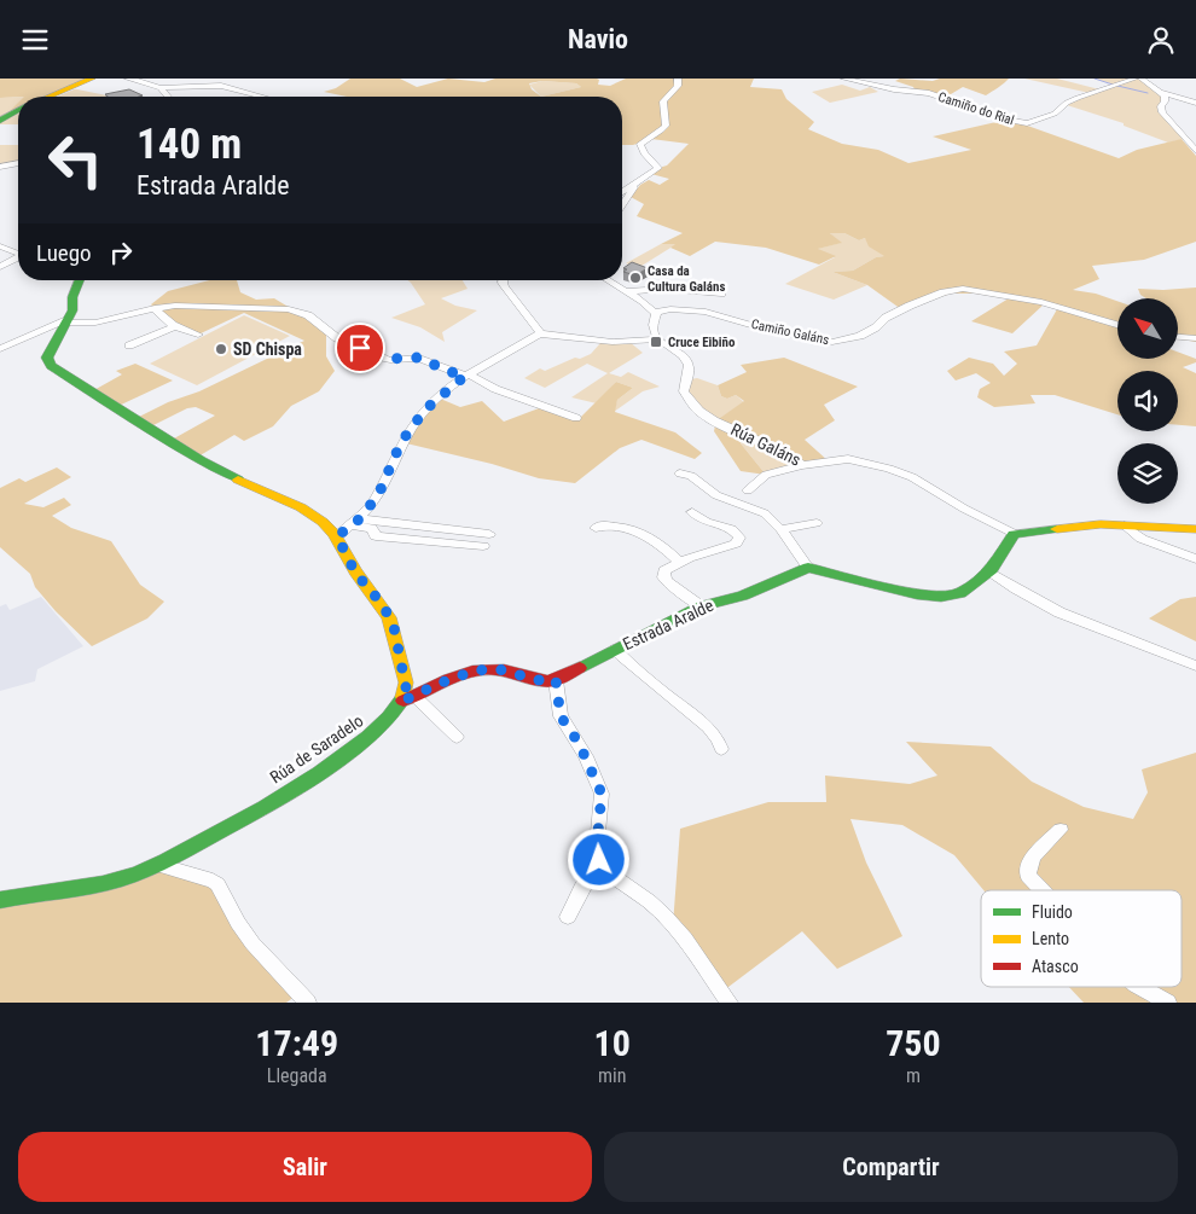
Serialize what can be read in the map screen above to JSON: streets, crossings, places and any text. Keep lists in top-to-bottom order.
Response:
{
  "streets": {
    "street": [
      "Camiño do Rial",
      "Camiño Galáns",
      "Rúa Galáns",
      "Estrada Aralde",
      "Rúa de Saradelo"
    ]
  },
  "places": {
    "other": ["Casa da Cultura Galáns", "SD Chispa"],
    "transit": ["Cruce Eibiño"]
  },
  "legend": ["Fluido", "Lento", "Atasco"],
  "north": "top left",
  "page": {
    "header": "Navio",
    "turn": ["140 m", "Estrada Aralde"],
    "then": "Luego",
    "eta": [
      "17:49",
      "Llegada",
      "10",
      "min",
      "750",
      "m"
    ],
    "buttons": ["Salir", "Compartir"]
  }
}
